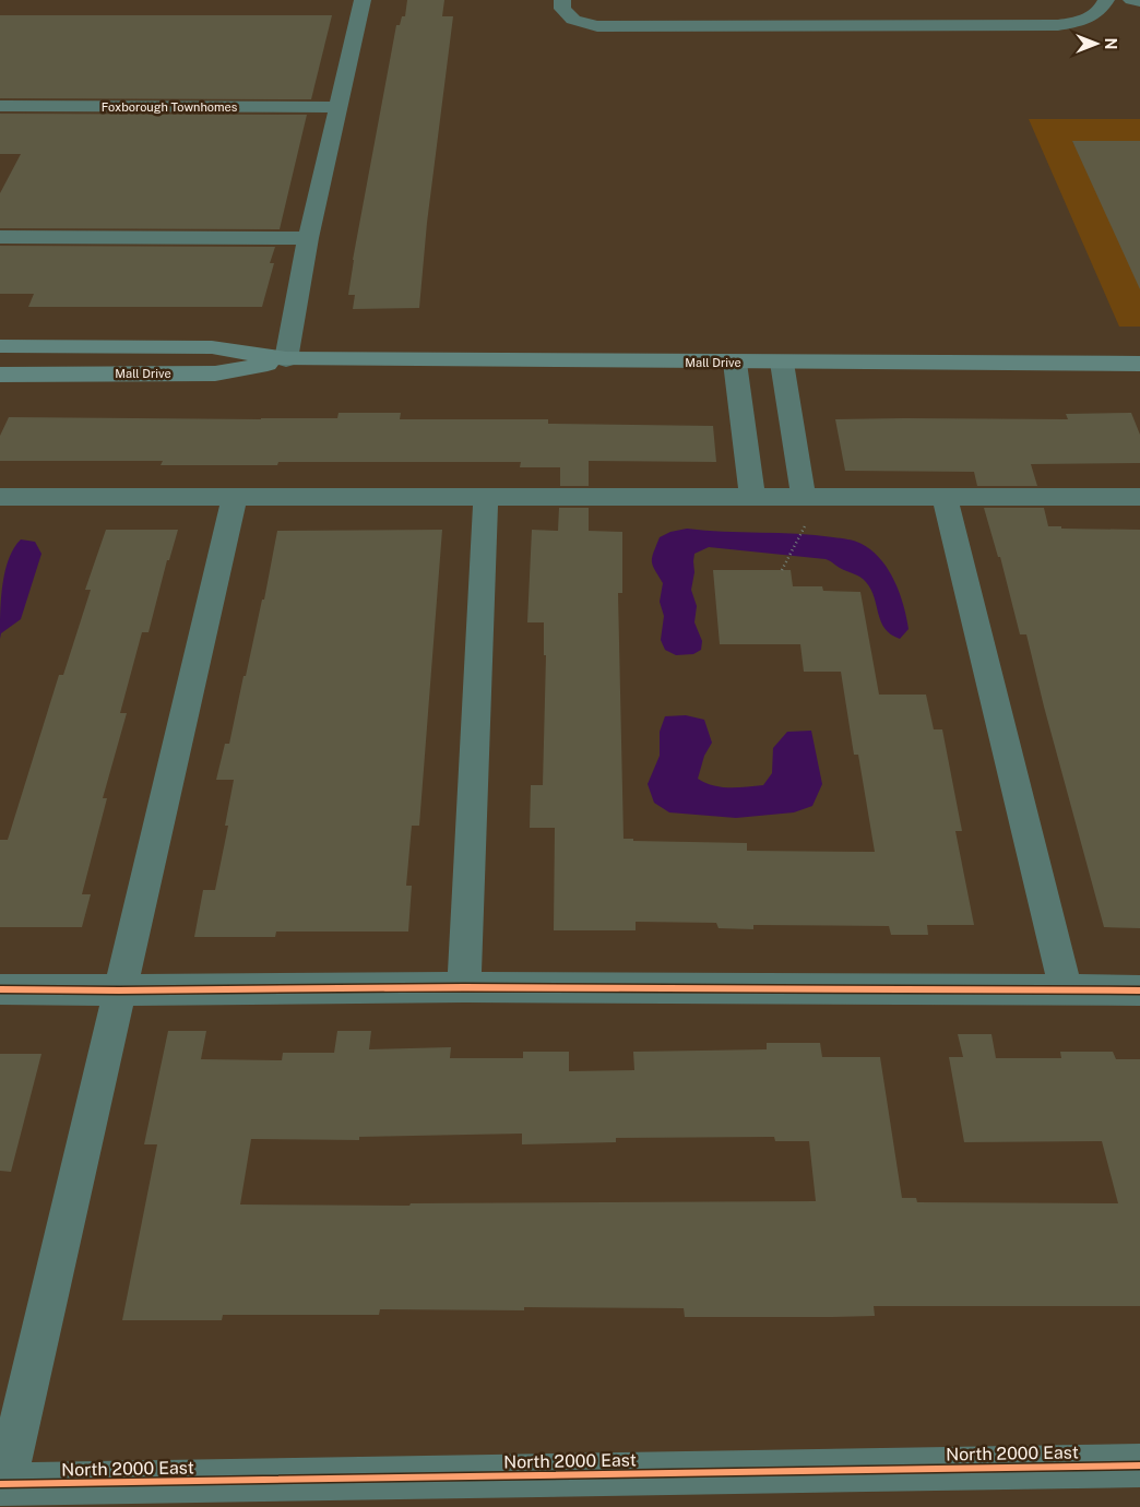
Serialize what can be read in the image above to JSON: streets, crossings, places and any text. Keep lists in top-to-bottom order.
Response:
{
  "streets": {
    "main road": ["Mall Drive"],
    "street": ["Foxborough Townhomes", "North 2000 East"]
  },
  "north": "right"
}
